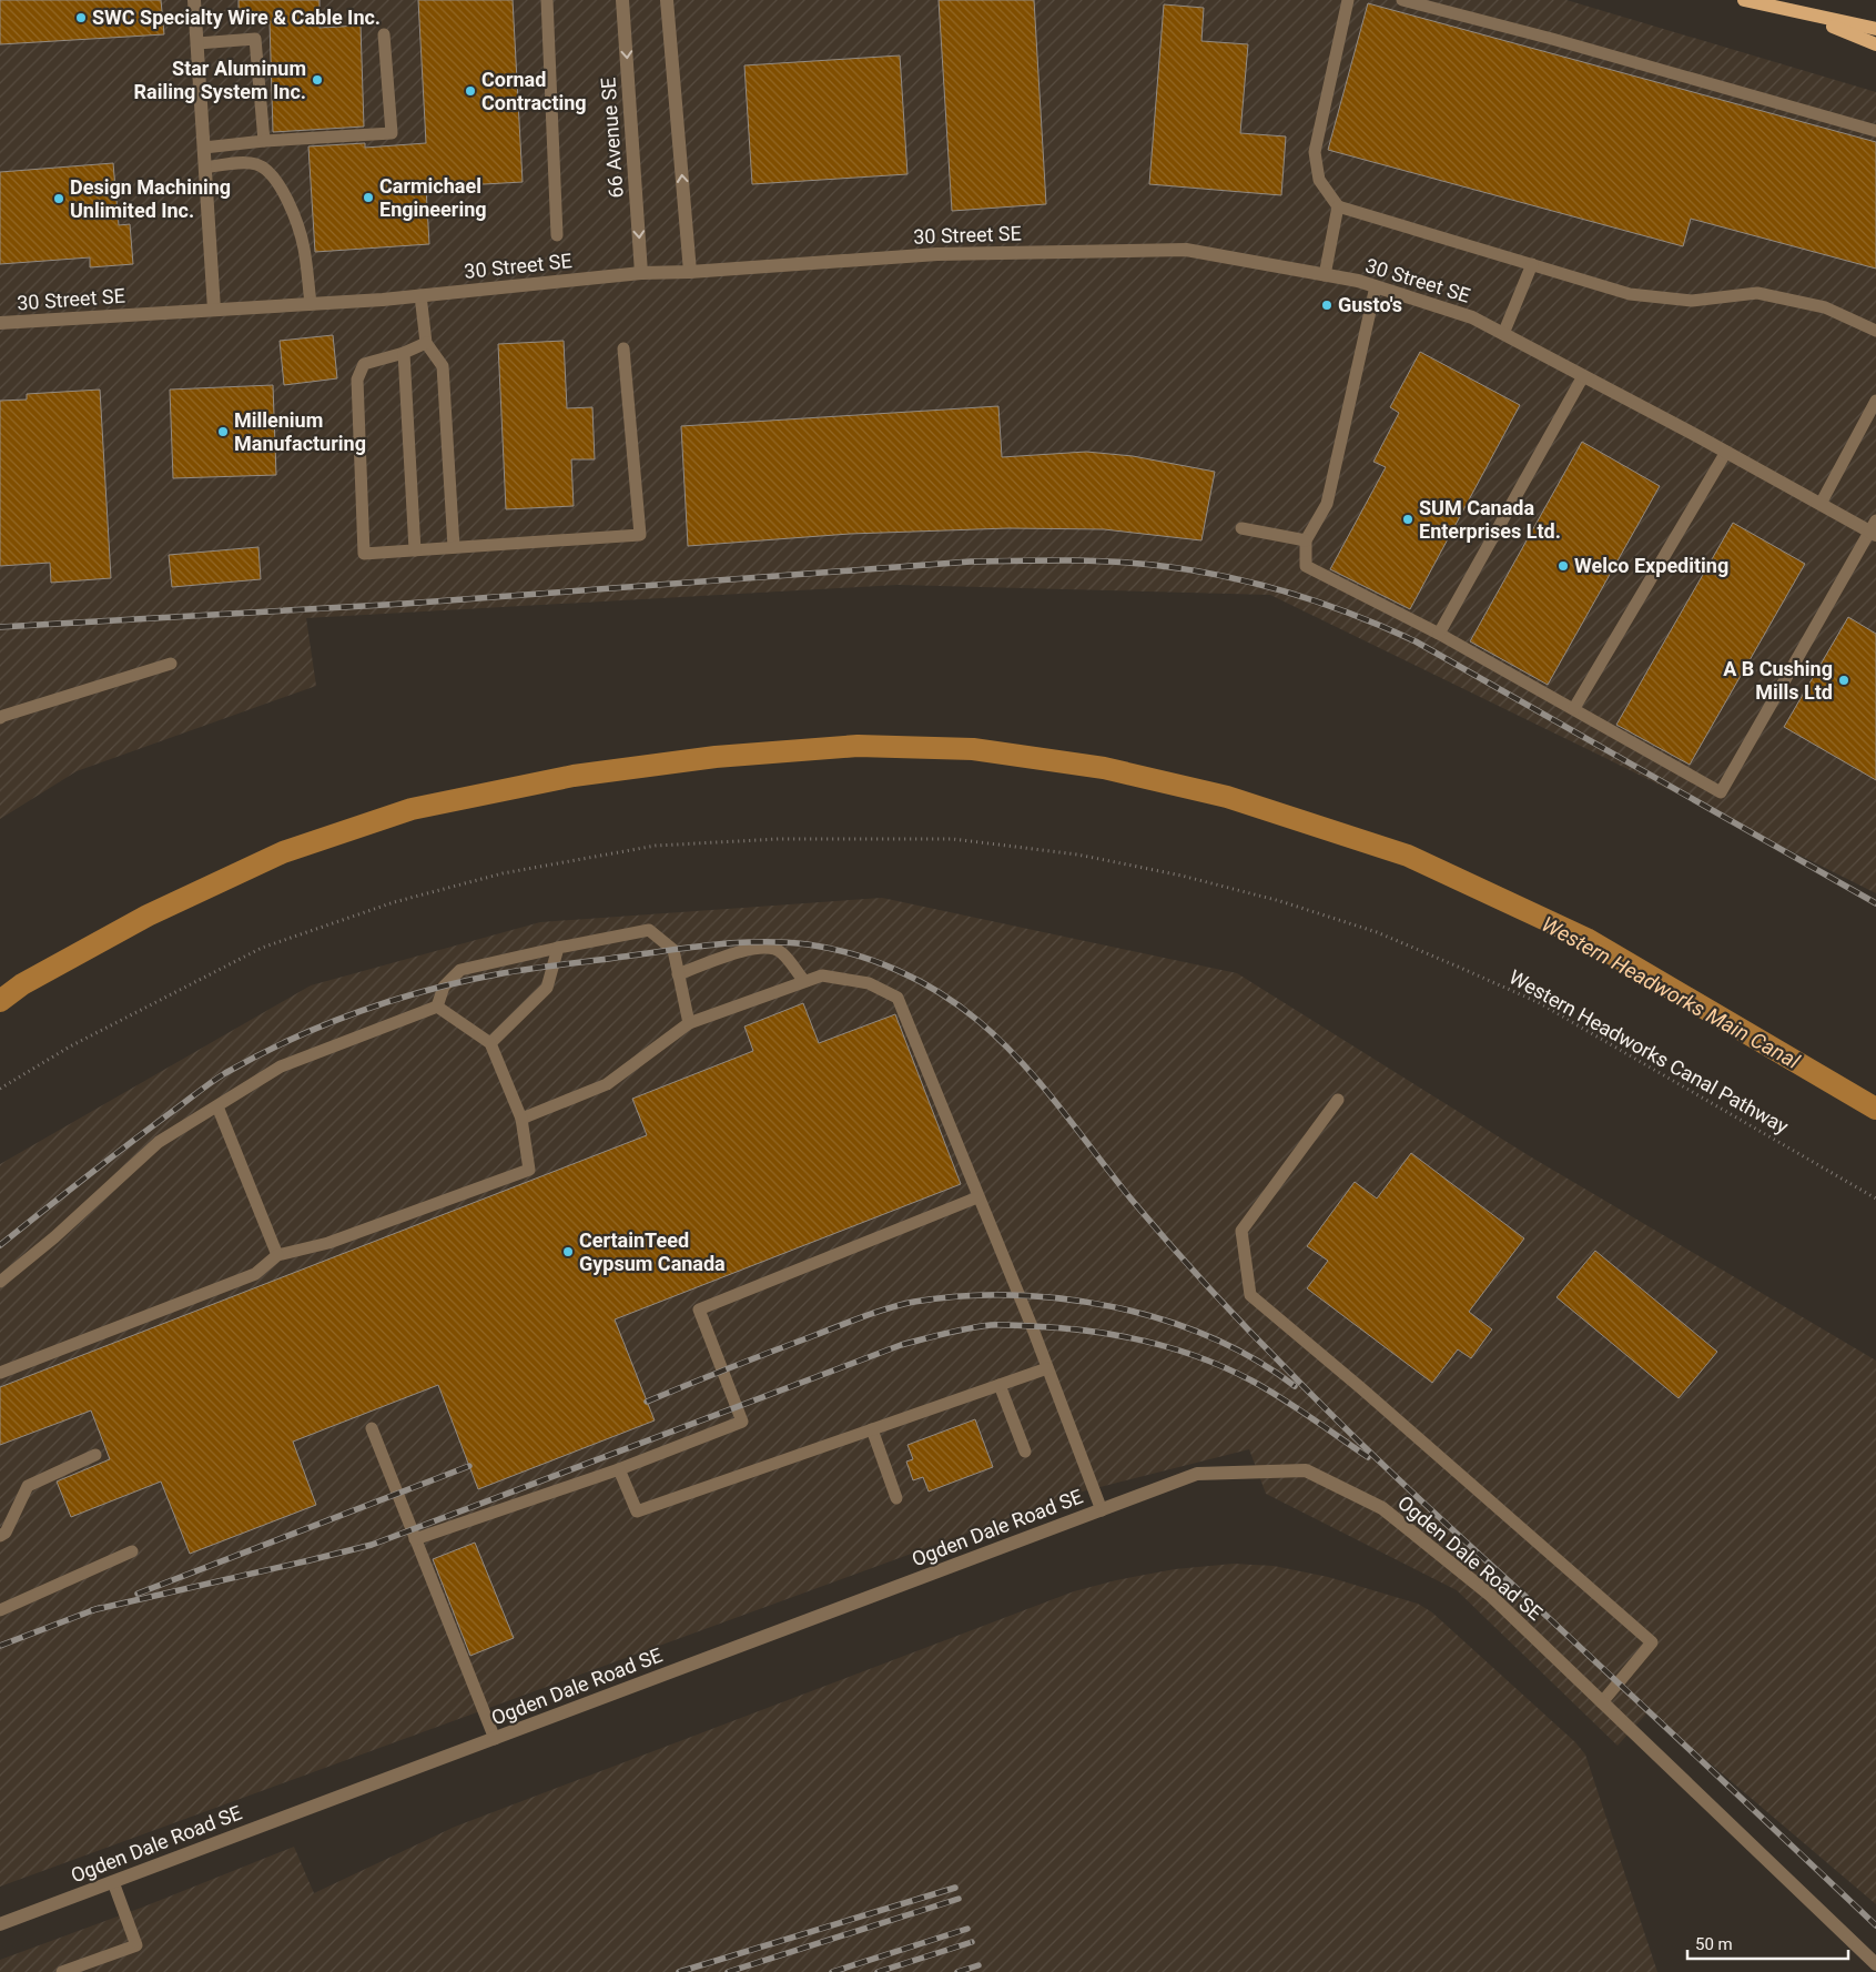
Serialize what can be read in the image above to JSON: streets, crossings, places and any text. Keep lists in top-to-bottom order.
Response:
{
  "streets": {
    "street": ["66 Avenue SE", "30 Street SE", "Ogden Dale Road SE"],
    "path": ["Western Headworks Canal Pathway"]
  },
  "crossings": [
    ["66 Avenue SE", "30 Street SE"]
  ],
  "water": ["Western Headworks Main Canal"],
  "places": [
    "SWC Specialty Wire & Cable Inc.",
    "Star Aluminum Railing System Inc.",
    "Cornad Contracting",
    "Carmichael Engineering",
    "Design Machining Unlimited Inc.",
    "Gusto's",
    "Millenium Manufacturing",
    "SUM Canada Enterprises Ltd.",
    "Welco Expediting",
    "A B Cushing Mills Ltd",
    "CertainTeed Gypsum Canada"
  ],
  "scale_bar": "50 m"
}
